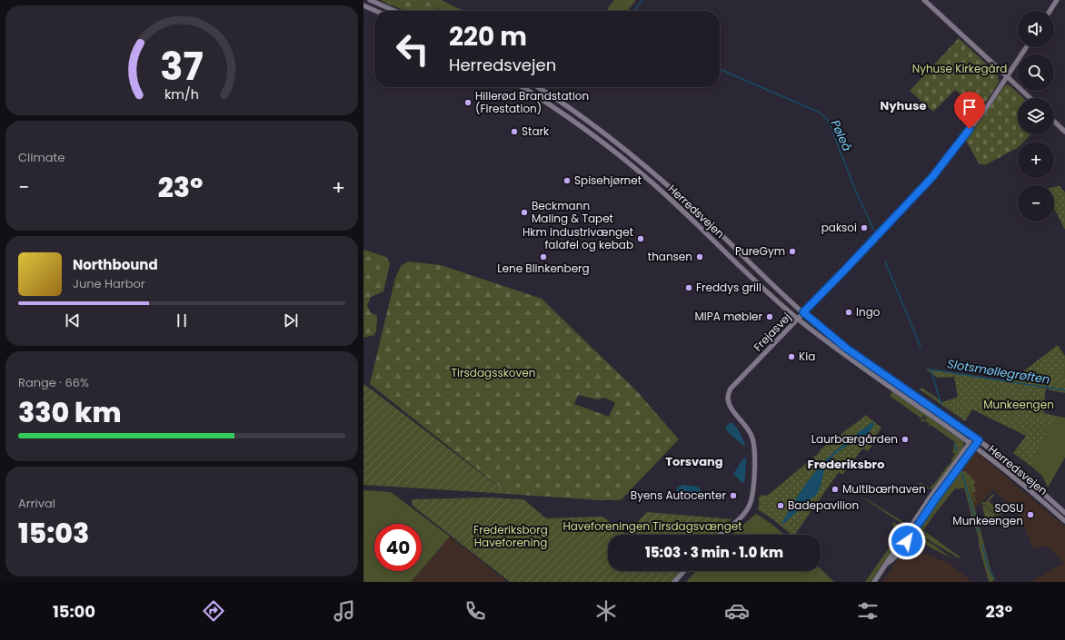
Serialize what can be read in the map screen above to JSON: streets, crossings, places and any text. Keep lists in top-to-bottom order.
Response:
{
  "streets": {
    "street": ["Herredsvejen", "Frejasvej"]
  },
  "crossings": [
    ["Herredsvejen", "Frejasvej"]
  ],
  "districts": ["Nyhuse", "Torsvang", "Frederiksbro"],
  "water": ["Pøleå", "Slotsmøllegrøften"],
  "parks": [
    "Nyhuse Kirkegård",
    "Tirsdagsskoven",
    "Munkeengen",
    "Haveforeningen Tirsdagsvænget",
    "Frederiksborg Haveforening"
  ],
  "places": [
    "Hillerød Brandstation (Firestation)",
    "Stark",
    "Spisehjørnet",
    "Beckmann Maling & Tapet",
    "paksoi",
    "Hkm industrivænget falafel og kebab",
    "PureGym",
    "Lene Blinkenberg",
    "thansen",
    "Freddys grill",
    "Ingo",
    "MIPA møbler",
    "Kia",
    "Laurbærgården",
    "Multibærhaven",
    "Byens Autocenter",
    "Badepavilion",
    "SOSU Munkeengen"
  ],
  "page": {
    "map_buttons": ["+", "−"],
    "turn": ["220 m", "Herredsvejen"],
    "tile": [
      "Climate",
      ["Range · 66%", "330 km"],
      ["Arrival", "15:03"]
    ],
    "heat": ["−", "23°", "+"],
    "song": ["Northbound", "June Harbor"],
    "limit": "40",
    "trip": "15:03 · 3 min · 1.0 km",
    "tabs": ["15:00", "23°"],
    "gauge": ["37", "km/h"]
  }
}
